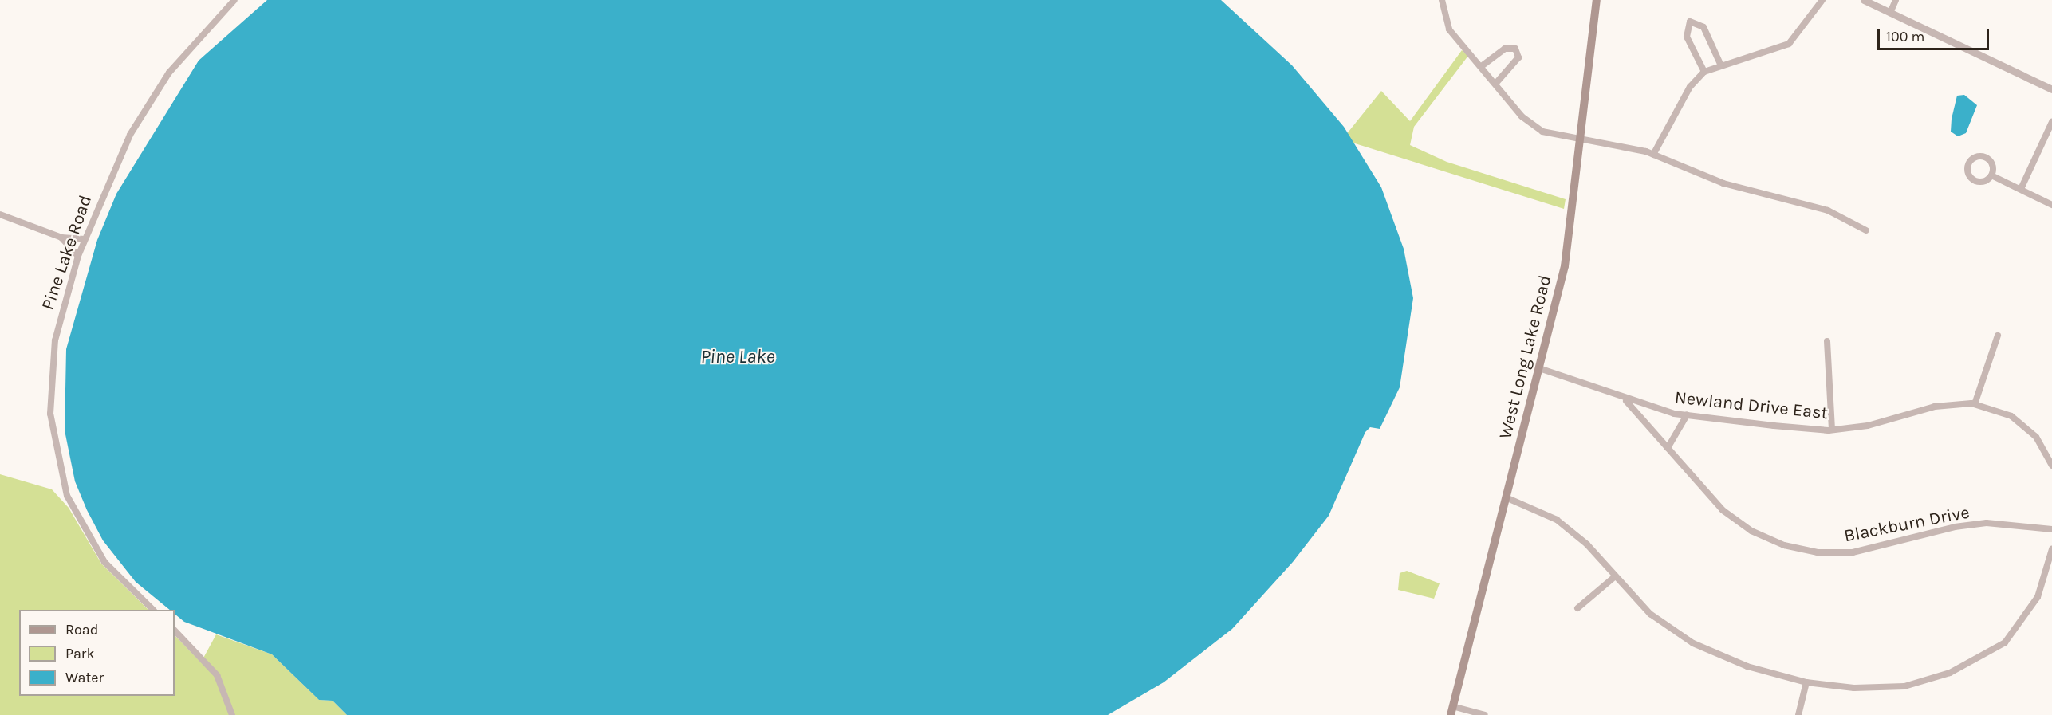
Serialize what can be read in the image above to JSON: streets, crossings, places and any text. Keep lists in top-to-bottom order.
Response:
{
  "streets": {
    "main road": ["West Long Lake Road"],
    "street": ["Pine Lake Road", "Newland Drive East", "Blackburn Drive"]
  },
  "crossings": [
    ["West Long Lake Road", "Newland Drive East"],
    ["Newland Drive East", "Blackburn Drive"]
  ],
  "water": ["Pine Lake"],
  "legend": ["Road", "Park", "Water"],
  "scale_bar": "100 m"
}
